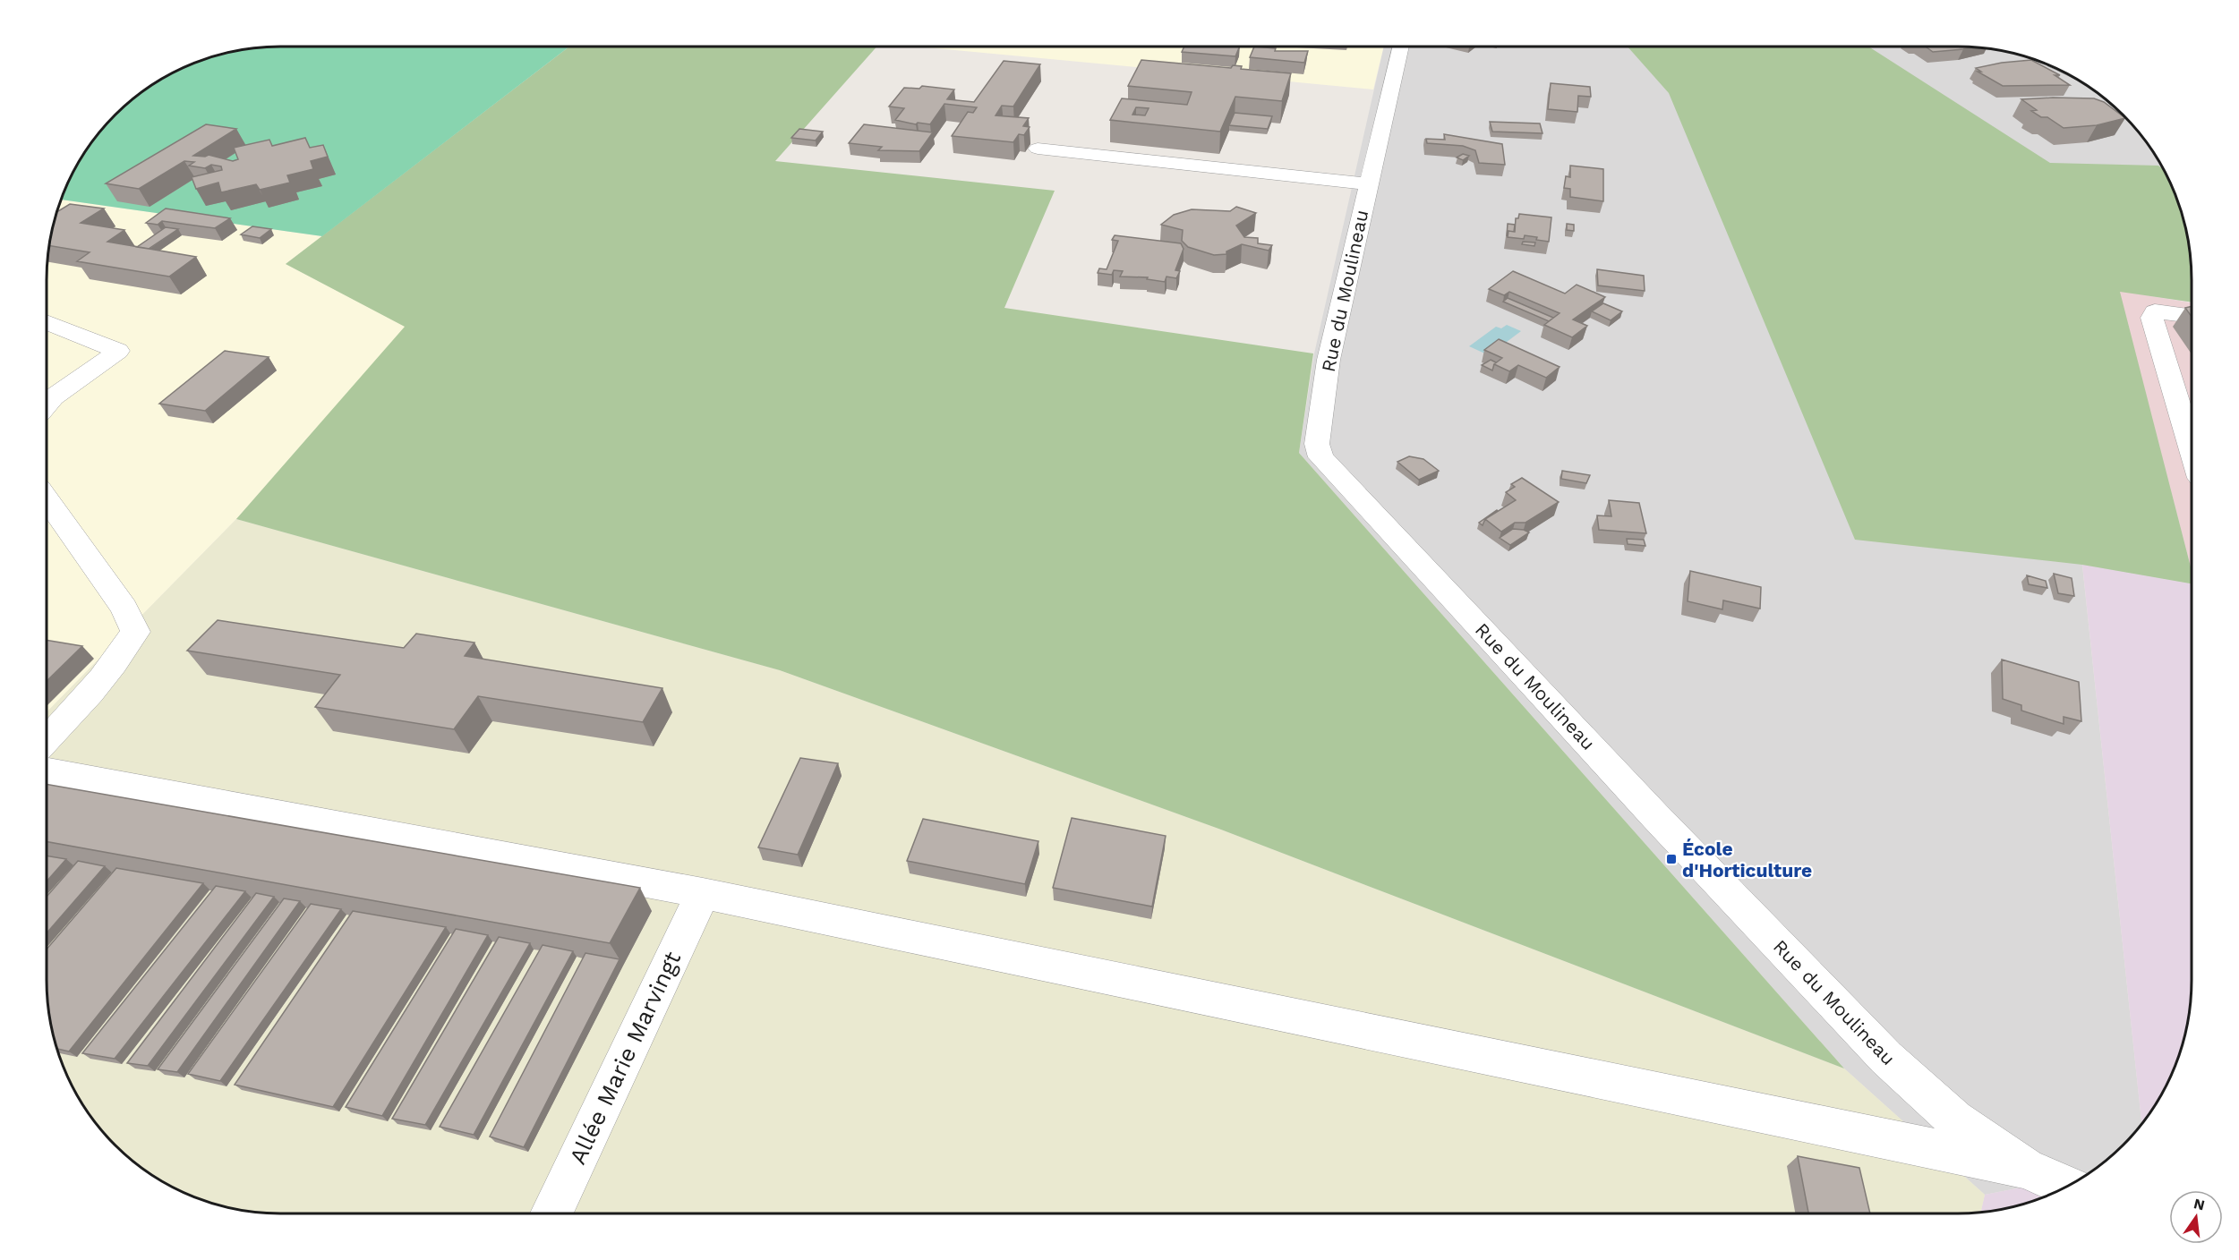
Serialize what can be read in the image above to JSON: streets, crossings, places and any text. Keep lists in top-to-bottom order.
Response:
{
  "streets": {
    "street": ["Rue du Moulineau", "Allée Marie Marvingt"]
  },
  "places": {
    "transit": ["École d'Horticulture"]
  },
  "north": "top"
}
